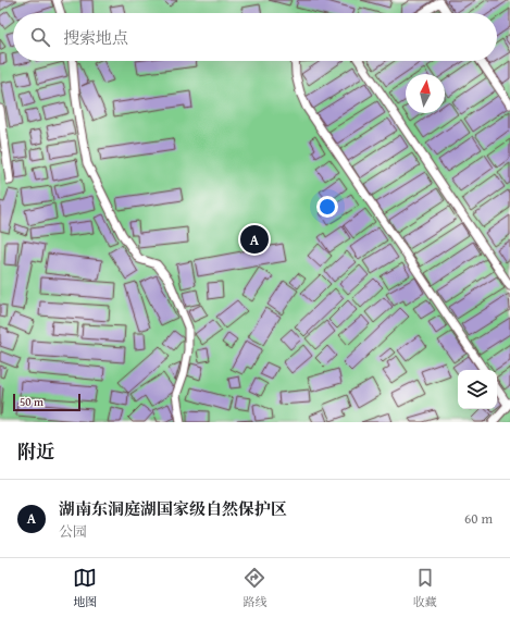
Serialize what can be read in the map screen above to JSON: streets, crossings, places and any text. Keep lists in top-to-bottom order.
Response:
{
  "scale_bar": "50 m",
  "north": "top",
  "page": {
    "search": "搜索地点",
    "pins": "A",
    "scale": "50 m",
    "heading": "附近",
    "list": [
      {
        "mark": "A",
        "name": "湖南东洞庭湖国家级自然保护区",
        "note": "公园",
        "value": "60 m"
      }
    ],
    "nav": ["地图", "路线", "收藏"]
  }
}
